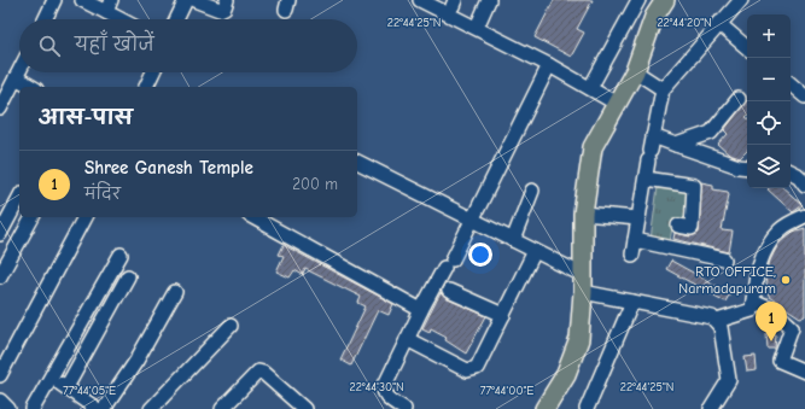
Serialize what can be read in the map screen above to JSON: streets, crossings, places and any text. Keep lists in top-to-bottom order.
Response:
{
  "places": ["RTO OFFICE, Narmadapuram"],
  "page": {
    "map_buttons": ["+", "−"],
    "search": "यहाँ खोजें",
    "heading": "आस-पास",
    "list": [
      {
        "mark": "1",
        "name": "Shree Ganesh Temple",
        "note": "मंदिर",
        "value": "200 m"
      }
    ],
    "pins": "1"
  },
  "coordinates": [
    "22°44'25\"N",
    "22°44'20\"N",
    "22°44'30\"N",
    "77°44'05\"E",
    "77°44'00\"E"
  ]
}
